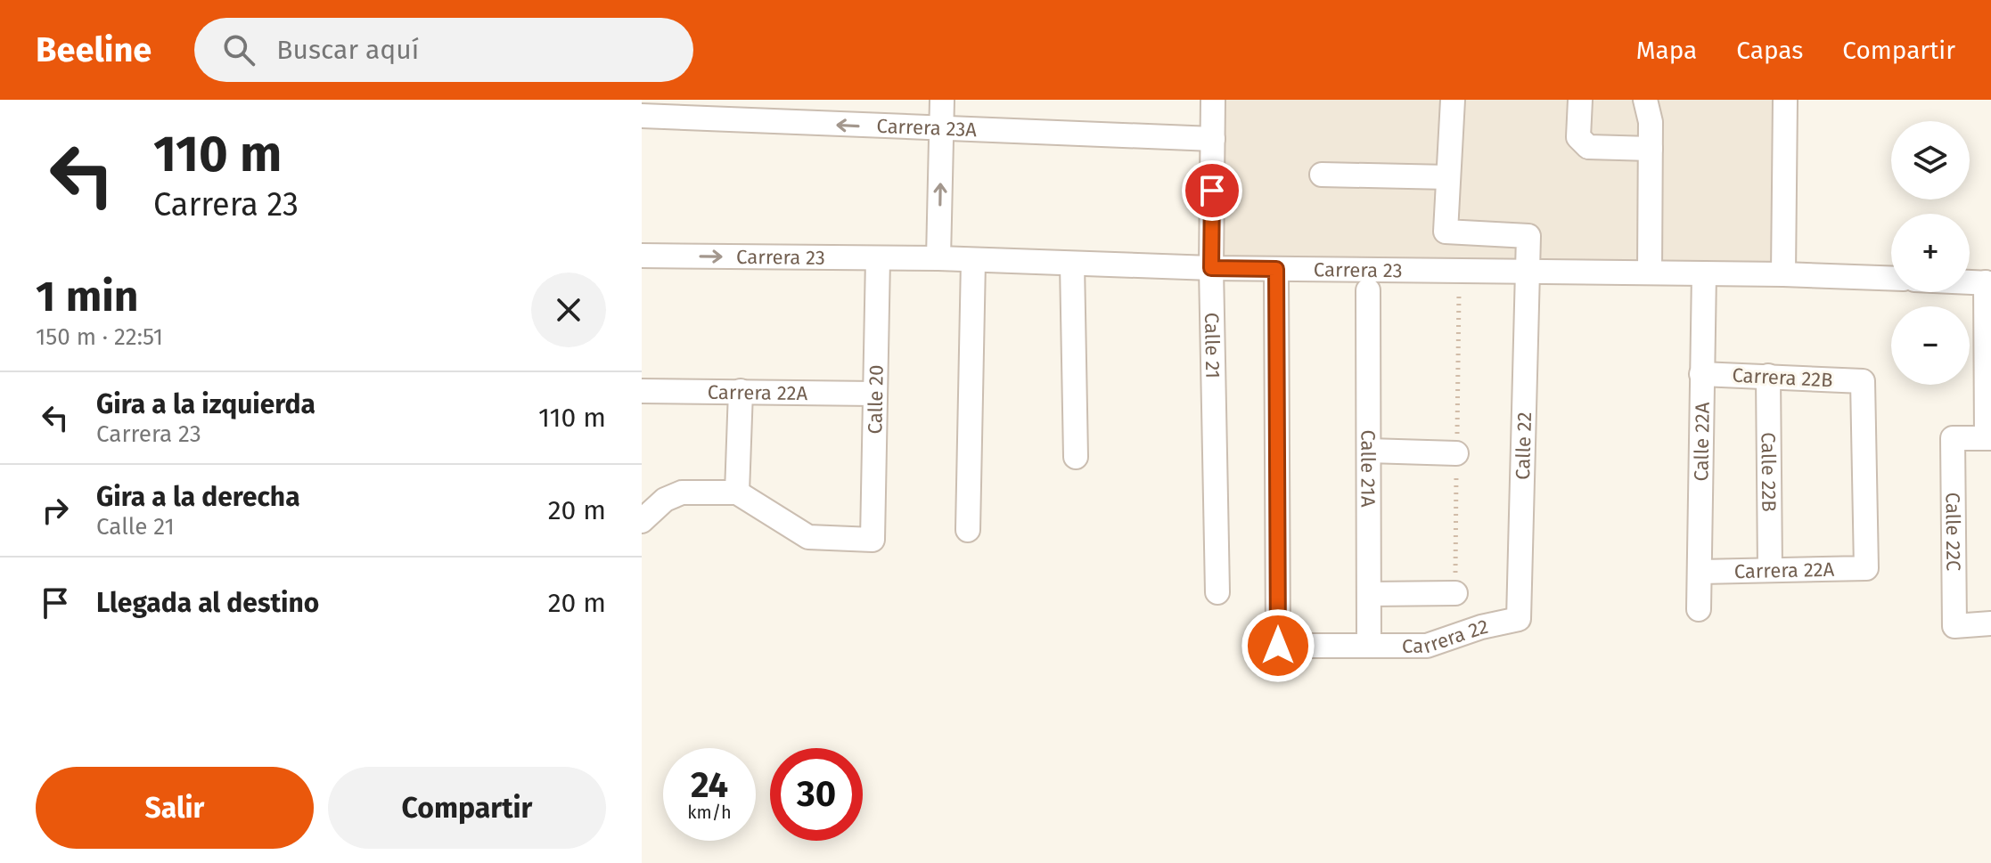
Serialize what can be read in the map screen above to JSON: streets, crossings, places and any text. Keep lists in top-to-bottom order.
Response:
{
  "streets": {
    "street": [
      "Carrera 23A",
      "Carrera 23",
      "Calle 21",
      "Carrera 22B",
      "Carrera 22A",
      "Calle 20",
      "Calle 22A",
      "Calle 22",
      "Calle 21A",
      "Calle 22B",
      "Calle 22C",
      "Carrera 22"
    ]
  },
  "crossings": [
    ["Carrera 23A", "Calle 21"],
    ["Carrera 23", "Calle 21"],
    ["Carrera 23", "Calle 20"],
    ["Carrera 23", "Calle 22A"],
    ["Carrera 23", "Calle 22"],
    ["Carrera 23", "Carrera 22"],
    ["Carrera 22B", "Carrera 22A"],
    ["Carrera 22B", "Calle 22A"],
    ["Carrera 22B", "Calle 22B"],
    ["Carrera 22A", "Calle 20"],
    ["Carrera 22A", "Calle 22A"],
    ["Carrera 22A", "Calle 22B"],
    ["Calle 22", "Carrera 22"],
    ["Calle 21A", "Carrera 22"]
  ],
  "one_way": ["Carrera 23A"],
  "page": {
    "header": "Beeline",
    "search": "Buscar aquí",
    "nav": ["Mapa", "Capas", "Compartir"],
    "turn": ["110 m", "Carrera 23"],
    "map_buttons": ["+", "−"],
    "heading": ["1 min", "150 m · 22:51"],
    "list": [
      {
        "name": "Gira a la izquierda",
        "note": "Carrera 23",
        "value": "110 m"
      },
      {
        "name": "Gira a la derecha",
        "note": "Calle 21",
        "value": "20 m"
      },
      {
        "name": "Llegada al destino",
        "value": "20 m"
      }
    ],
    "speed": "24 km/h",
    "limit": "30",
    "buttons": ["Salir", "Compartir"]
  }
}
